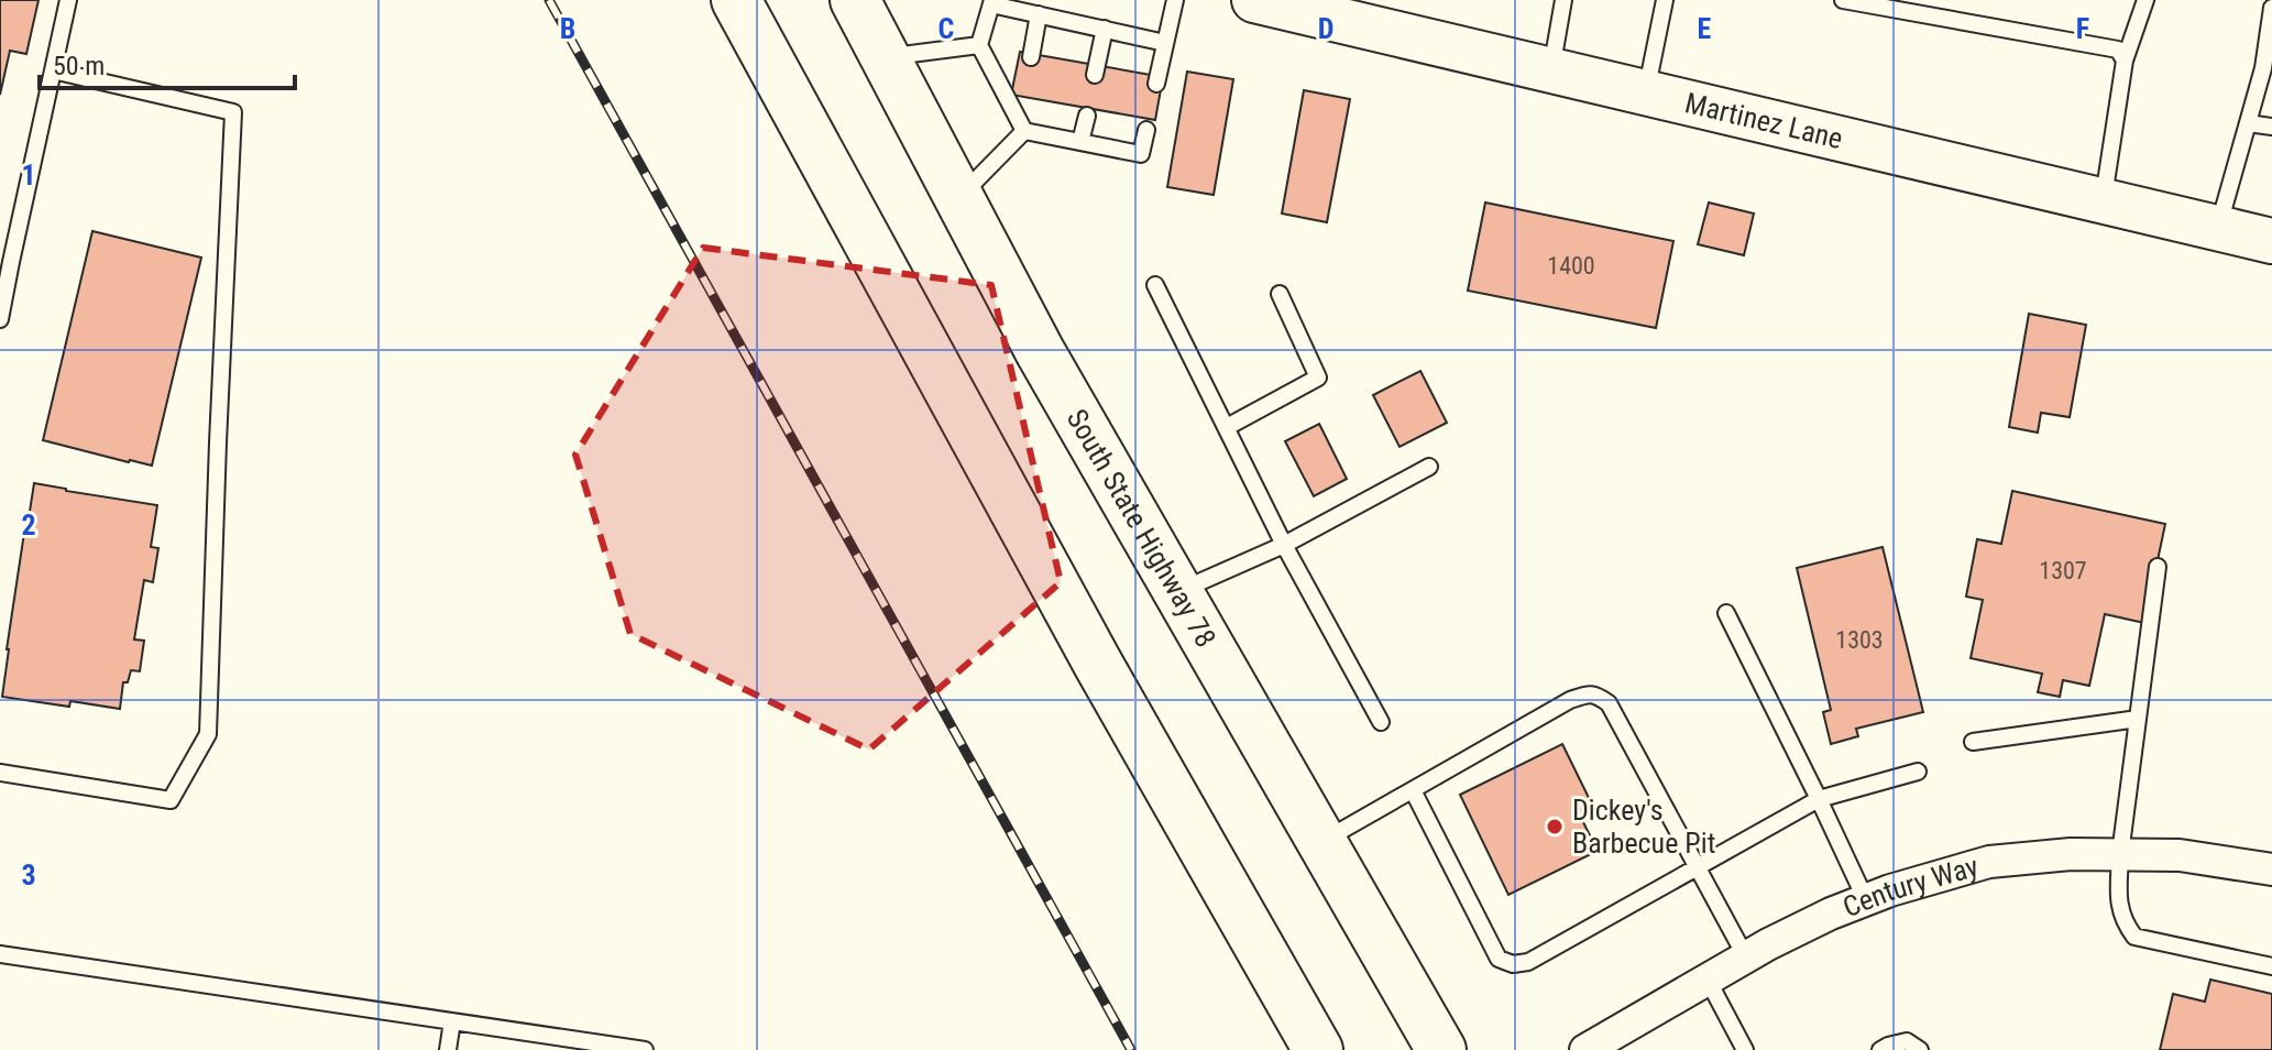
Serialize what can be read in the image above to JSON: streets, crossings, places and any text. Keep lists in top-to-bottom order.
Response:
{
  "streets": {
    "main road": ["South State Highway 78"],
    "street": ["Martinez Lane", "Century Way"]
  },
  "places": ["Dickey's Barbecue Pit"],
  "house_numbers": ["1400", "1307", "1303"],
  "scale_bar": "50 m",
  "grid": {
    "columns": [
      "B",
      "C",
      "D",
      "E",
      "F"
    ],
    "rows": ["1", "2", "3"]
  }
}
